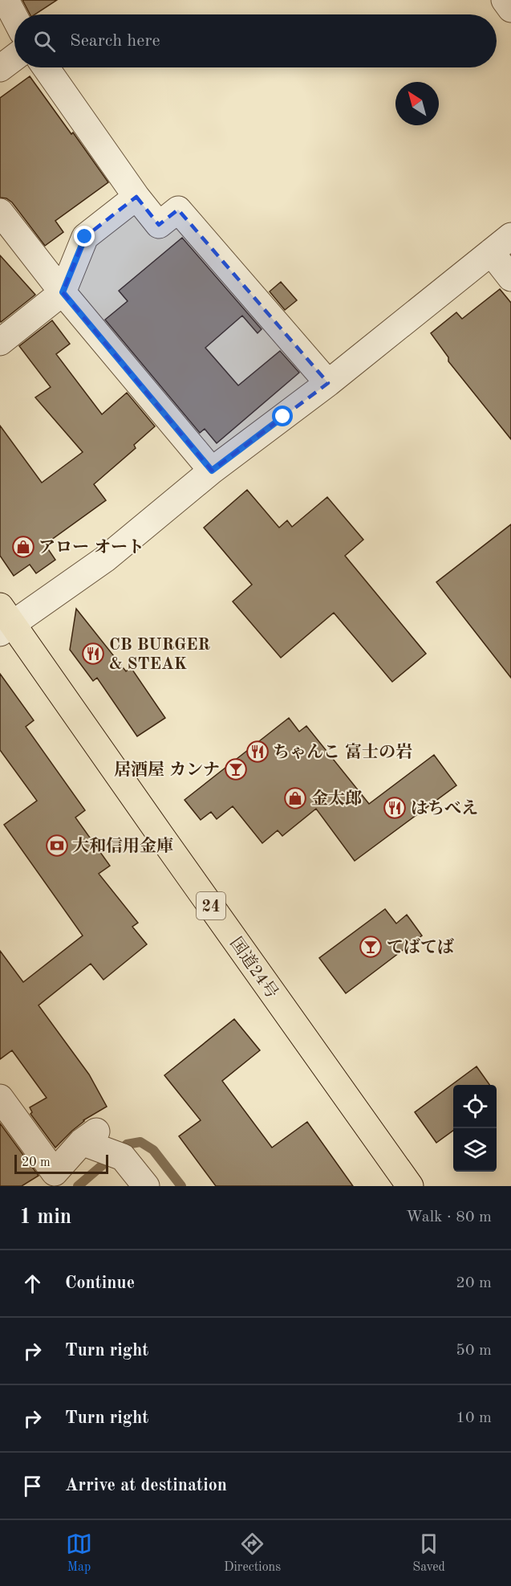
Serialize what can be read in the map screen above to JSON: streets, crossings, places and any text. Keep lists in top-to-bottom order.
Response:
{
  "streets": {
    "highway": ["24", "国道24号"]
  },
  "places": {
    "shop": ["アロー オート", "金太郎"],
    "restaurant": ["CB BURGER & STEAK", "ちゃんこ 富士の岩", "はちべえ"],
    "bar": ["居酒屋 カンナ", "てばてば"],
    "bank": ["大和信用金庫"]
  },
  "scale_bar": "20 m",
  "north": "top left",
  "page": {
    "search": "Search here",
    "scale": "20 m",
    "heading": ["1 min", "Walk · 80 m"],
    "list": [
      ["Continue", "20 m"],
      ["Turn right", "50 m"],
      ["Turn right", "10 m"],
      "Arrive at destination"
    ],
    "nav": ["Map", "Directions", "Saved"]
  }
}
